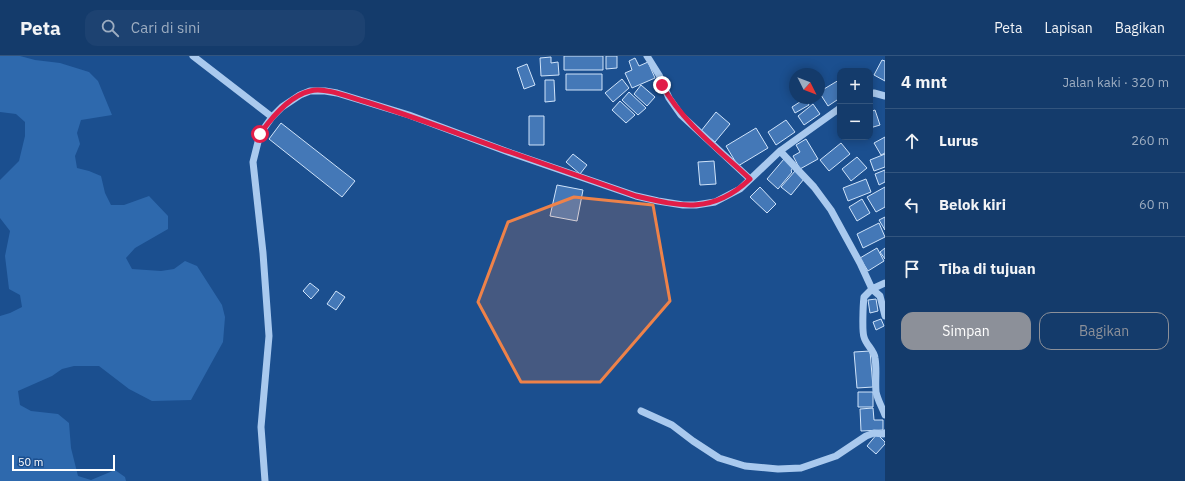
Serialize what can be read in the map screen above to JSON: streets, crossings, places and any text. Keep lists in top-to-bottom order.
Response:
{
  "scale_bar": "50 m",
  "north": "bottom right",
  "page": {
    "header": "Peta",
    "search": "Cari di sini",
    "nav": ["Peta", "Lapisan", "Bagikan"],
    "heading": ["4 mnt", "Jalan kaki · 320 m"],
    "map_buttons": ["+", "−"],
    "list": [
      ["Lurus", "260 m"],
      ["Belok kiri", "60 m"],
      "Tiba di tujuan"
    ],
    "buttons": ["Simpan", "Bagikan"],
    "scale": "50 m"
  }
}
